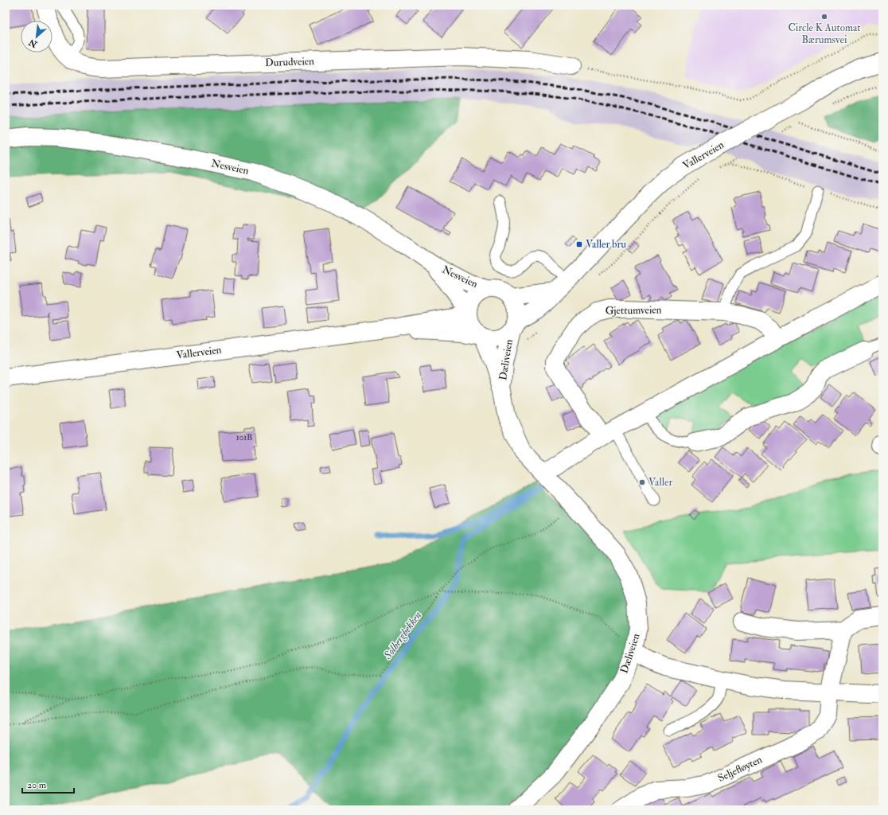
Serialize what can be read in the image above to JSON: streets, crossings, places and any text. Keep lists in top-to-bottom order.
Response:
{
  "streets": {
    "street": [
      "Durudveien",
      "Vallerveien",
      "Nesveien",
      "Gjettumveien",
      "Dæliveien",
      "Seljefløyten"
    ]
  },
  "crossings": [
    ["Vallerveien", "Nesveien"],
    ["Vallerveien", "Dæliveien"],
    ["Nesveien", "Dæliveien"]
  ],
  "water": ["Solbergbekken"],
  "places": {
    "other": ["Circle K Automat Bærumsvei", "Valler"],
    "transit": ["Valler bru"]
  },
  "house_numbers": ["101B"],
  "scale_bar": "20 m",
  "north": "bottom left"
}
